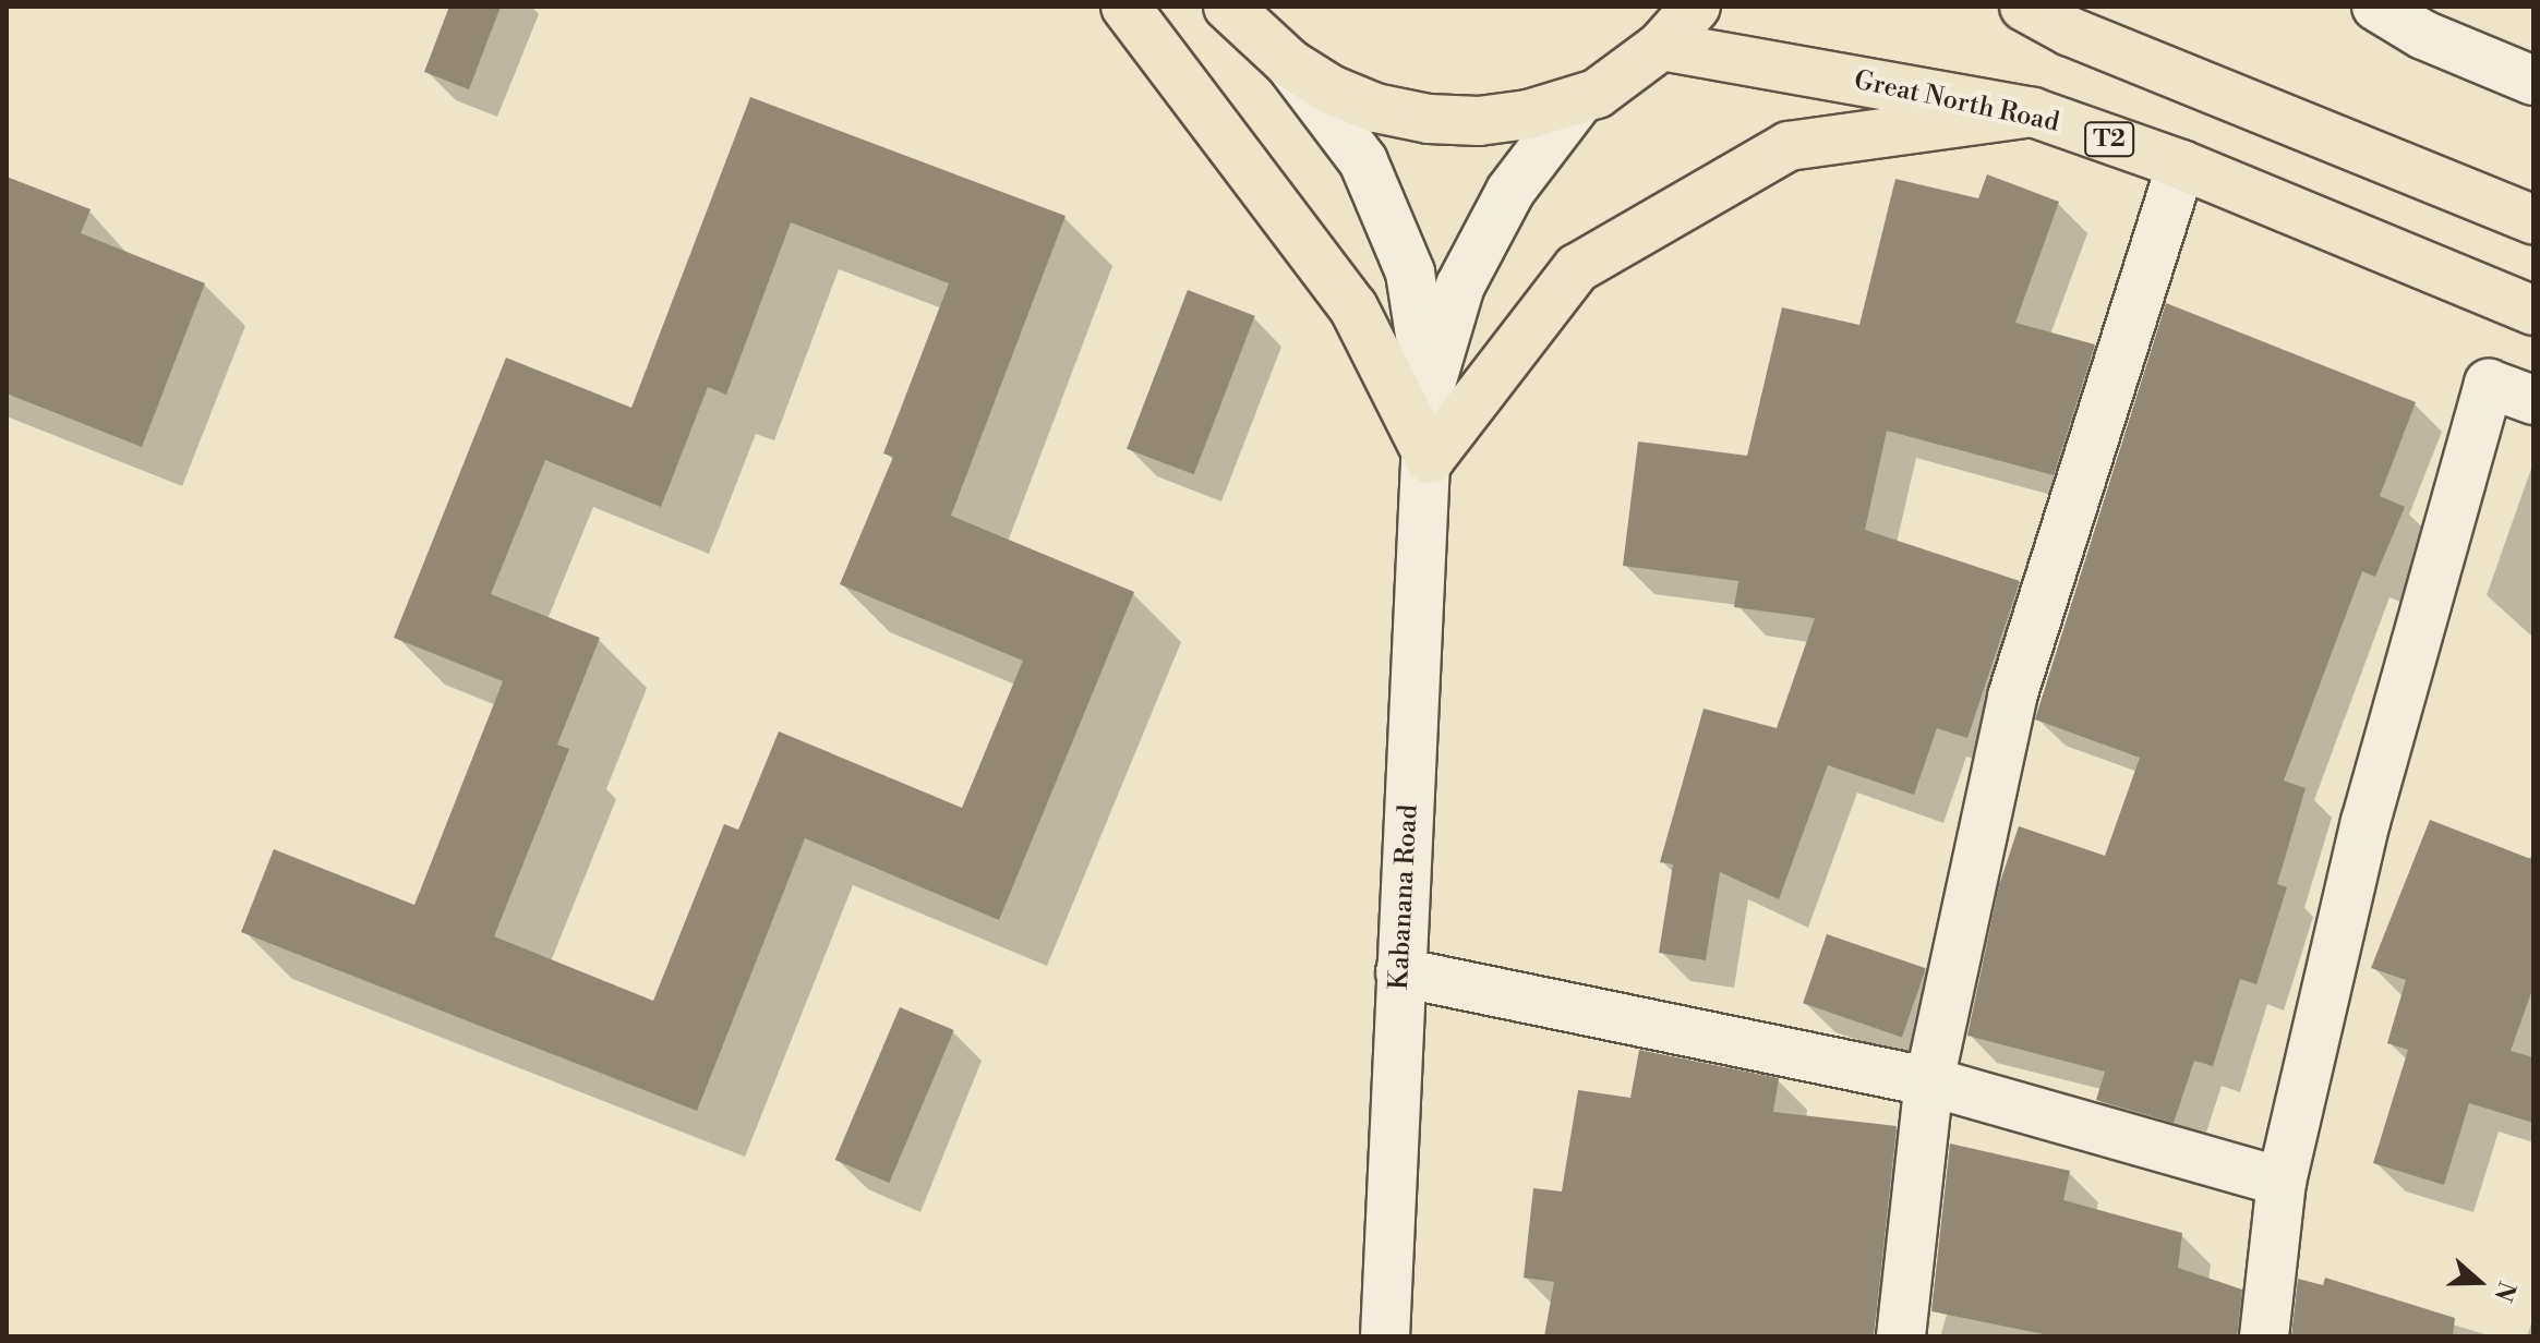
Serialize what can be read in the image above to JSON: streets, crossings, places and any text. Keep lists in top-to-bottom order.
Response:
{
  "streets": {
    "main road": ["Great North Road", "T2"],
    "street": ["Kabanana Road"]
  },
  "north": "right"
}
